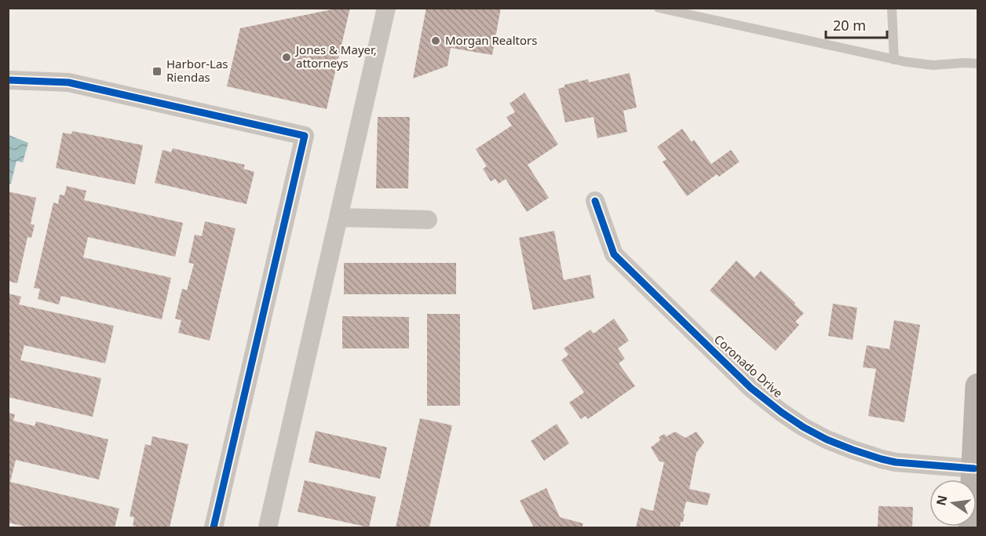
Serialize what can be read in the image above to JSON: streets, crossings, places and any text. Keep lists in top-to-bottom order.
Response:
{
  "streets": {
    "street": ["Coronado Drive"]
  },
  "places": {
    "other": ["Morgan Realtors", "Jones & Mayer, attorneys"],
    "transit": ["Harbor-Las Riendas"]
  },
  "scale_bar": "20 m",
  "north": "left"
}
